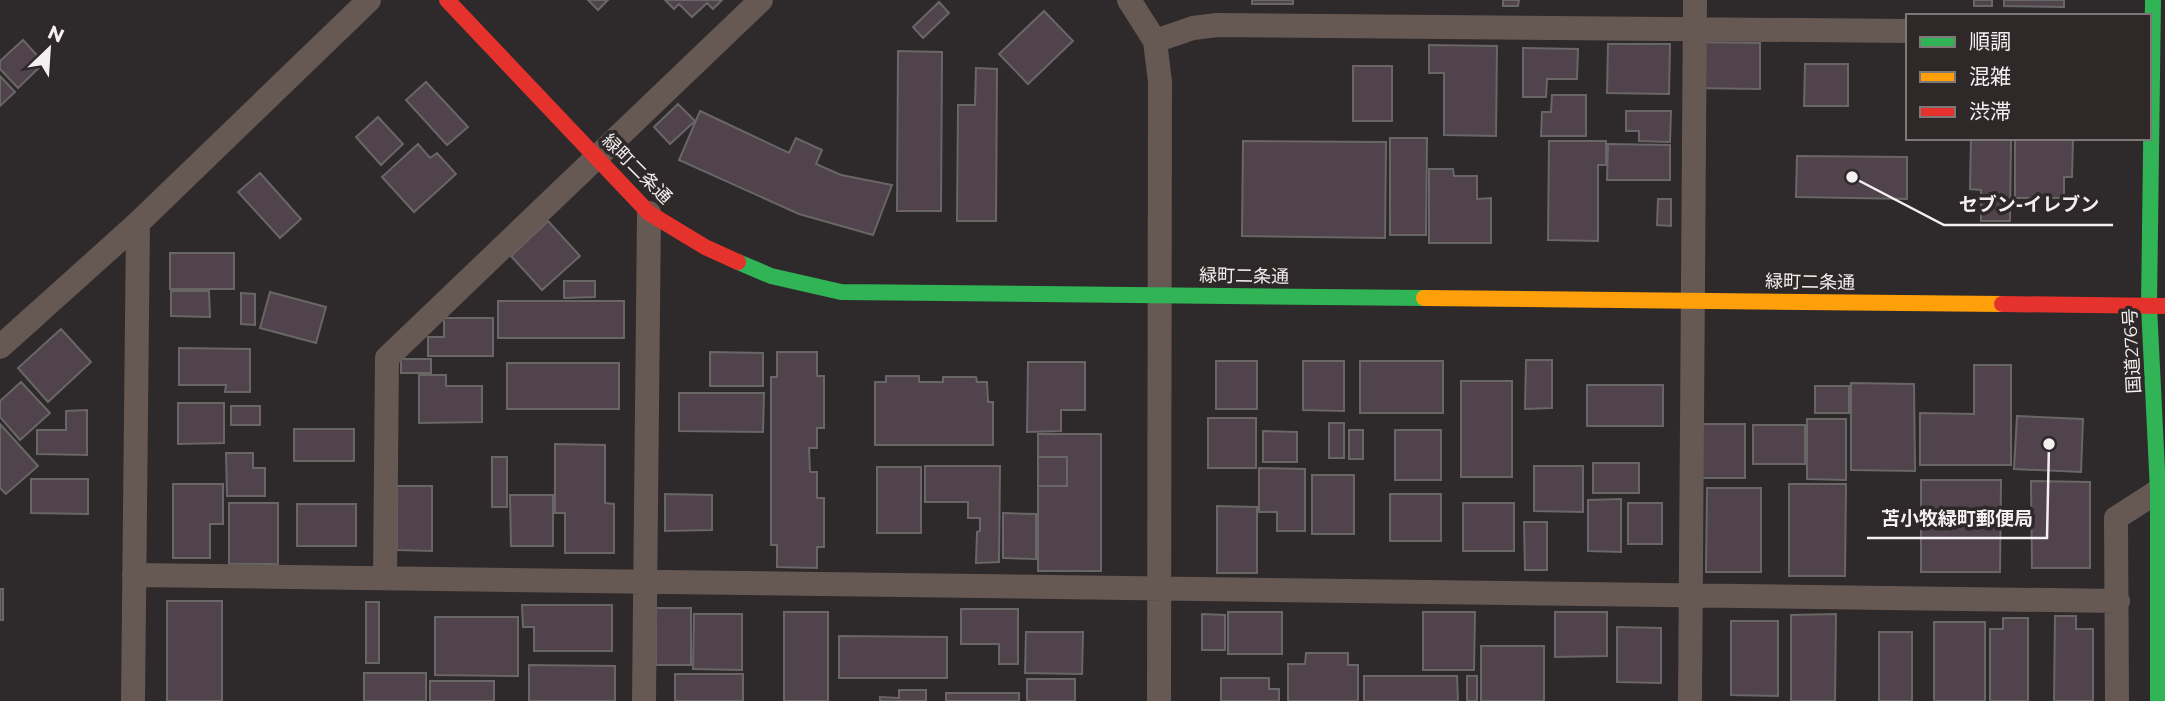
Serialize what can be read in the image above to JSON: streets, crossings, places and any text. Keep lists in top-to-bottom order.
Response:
{
  "streets": {
    "main road": ["緑町二条通", "国道276号"]
  },
  "crossings": [
    ["緑町二条通", "国道276号"]
  ],
  "places": ["セブン-イレブン", "苫小牧緑町郵便局"],
  "legend": ["順調", "混雑", "渋滞"],
  "north": "top right"
}
